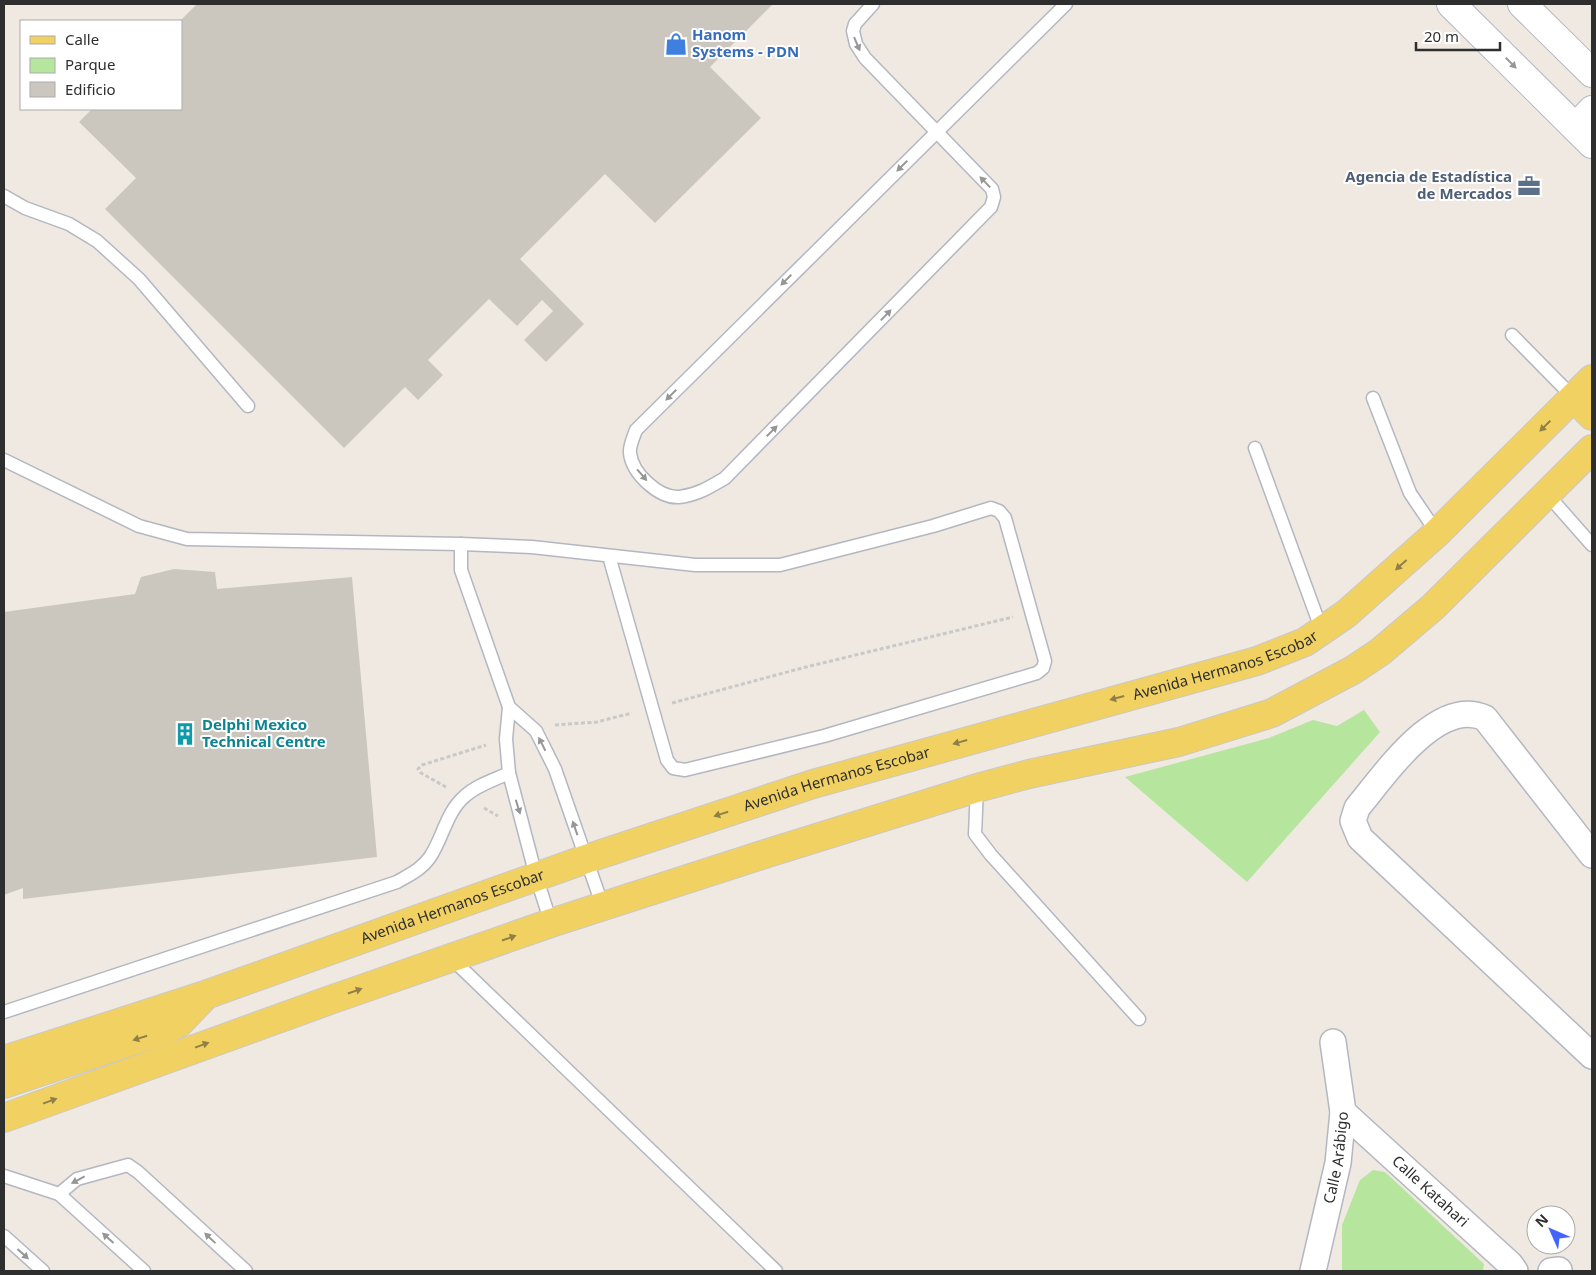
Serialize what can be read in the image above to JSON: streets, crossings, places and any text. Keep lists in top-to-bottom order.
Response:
{
  "streets": {
    "main road": ["Avenida Hermanos Escobar"],
    "street": ["Calle Arábigo", "Calle Katahari"]
  },
  "crossings": [
    ["Calle Arábigo", "Calle Katahari"]
  ],
  "places": {
    "shop": ["Hanom Systems - PDN"],
    "office": ["Agencia de Estadística de Mercados"],
    "building": ["Delphi Mexico Technical Centre"]
  },
  "legend": ["Calle", "Parque", "Edificio"],
  "scale_bar": "20 m",
  "north": "top left"
}
